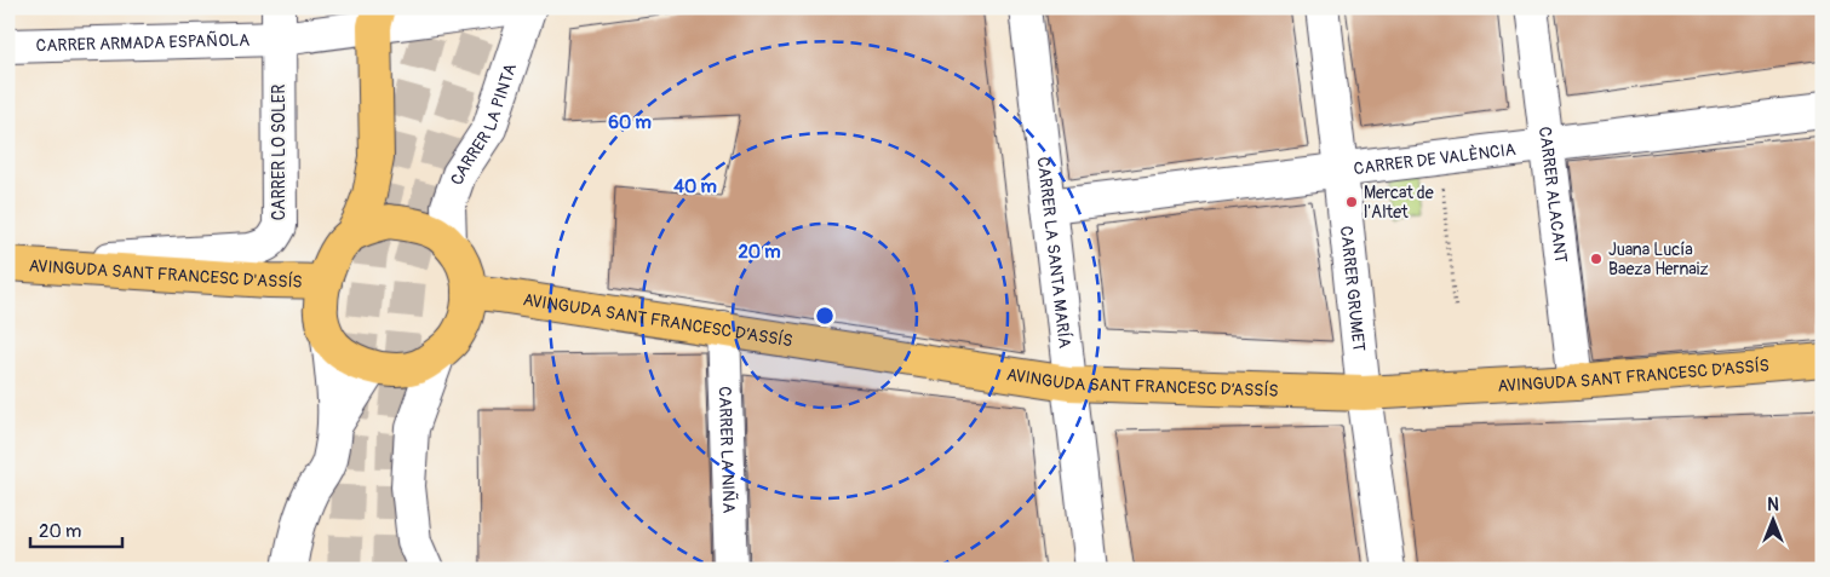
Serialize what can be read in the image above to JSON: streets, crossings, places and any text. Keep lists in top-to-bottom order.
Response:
{
  "streets": {
    "main road": ["AVINGUDA SANT FRANCESC D'ASSÍS", "AVINGUDA SANT FRANCESC D’ASSÍS"],
    "street": [
      "CARRER ARMADA ESPAÑOLA",
      "CARRER LA PINTA",
      "CARRER LO SOLER",
      "CARRER DE VALÈNCIA",
      "CARRER ALACANT",
      "CARRER LA SANTA MARÍA",
      "CARRER GRUMET",
      "CARRER LA NIÑA"
    ]
  },
  "crossings": [
    ["CARRER ARMADA ESPAÑOLA", "CARRER LO SOLER"],
    ["CARRER LA PINTA", "AVINGUDA SANT FRANCESC D'ASSÍS"],
    ["CARRER LA PINTA", "AVINGUDA SANT FRANCESC D’ASSÍS"],
    ["CARRER LO SOLER", "AVINGUDA SANT FRANCESC D'ASSÍS"],
    ["CARRER DE VALÈNCIA", "CARRER ALACANT"],
    ["CARRER DE VALÈNCIA", "CARRER LA SANTA MARÍA"],
    ["CARRER DE VALÈNCIA", "CARRER GRUMET"],
    ["CARRER ALACANT", "AVINGUDA SANT FRANCESC D’ASSÍS"],
    ["CARRER LA SANTA MARÍA", "AVINGUDA SANT FRANCESC D’ASSÍS"],
    ["AVINGUDA SANT FRANCESC D'ASSÍS", "AVINGUDA SANT FRANCESC D’ASSÍS"],
    ["CARRER GRUMET", "AVINGUDA SANT FRANCESC D’ASSÍS"],
    ["AVINGUDA SANT FRANCESC D’ASSÍS", "CARRER LA NIÑA"]
  ],
  "places": ["Mercat de l'Altet", "Juana Lucía Baeza Hernaiz"],
  "scale_bar": "20 m",
  "north": "top",
  "rings": ["60 m", "40 m", "20 m"]
}
